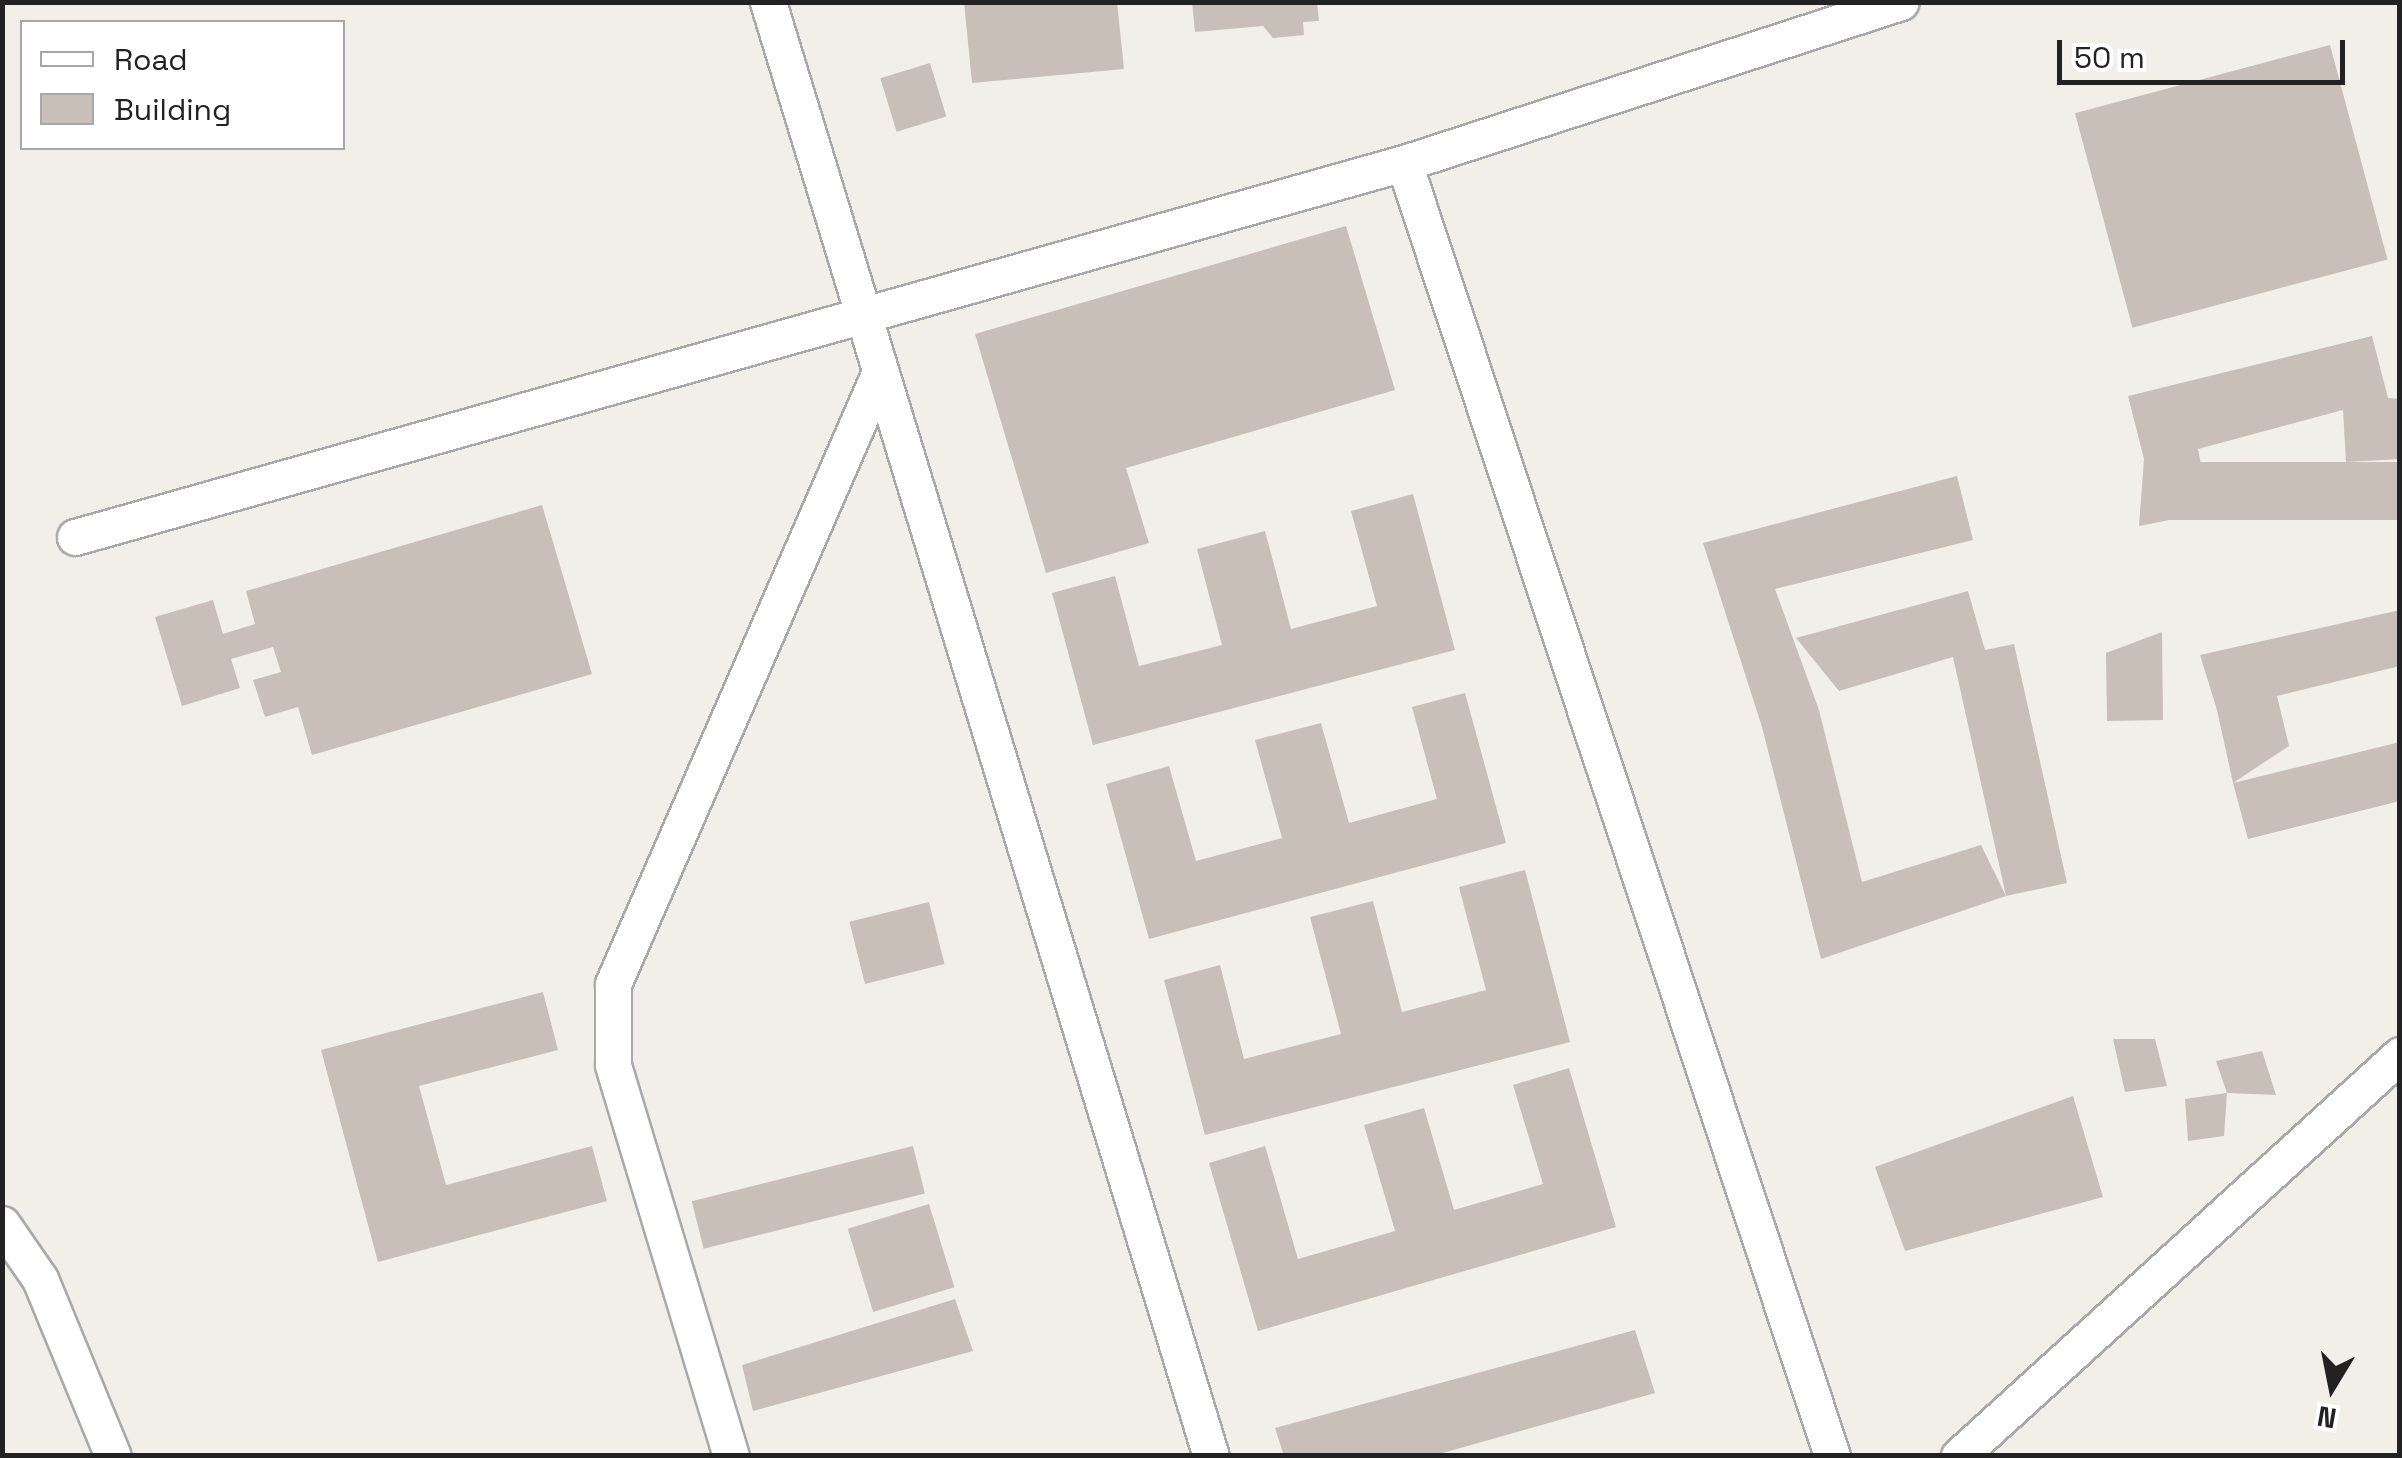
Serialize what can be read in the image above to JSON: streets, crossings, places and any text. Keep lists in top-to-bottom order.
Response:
{
  "legend": ["Road", "Building"],
  "scale_bar": "50 m",
  "north": "bottom"
}
